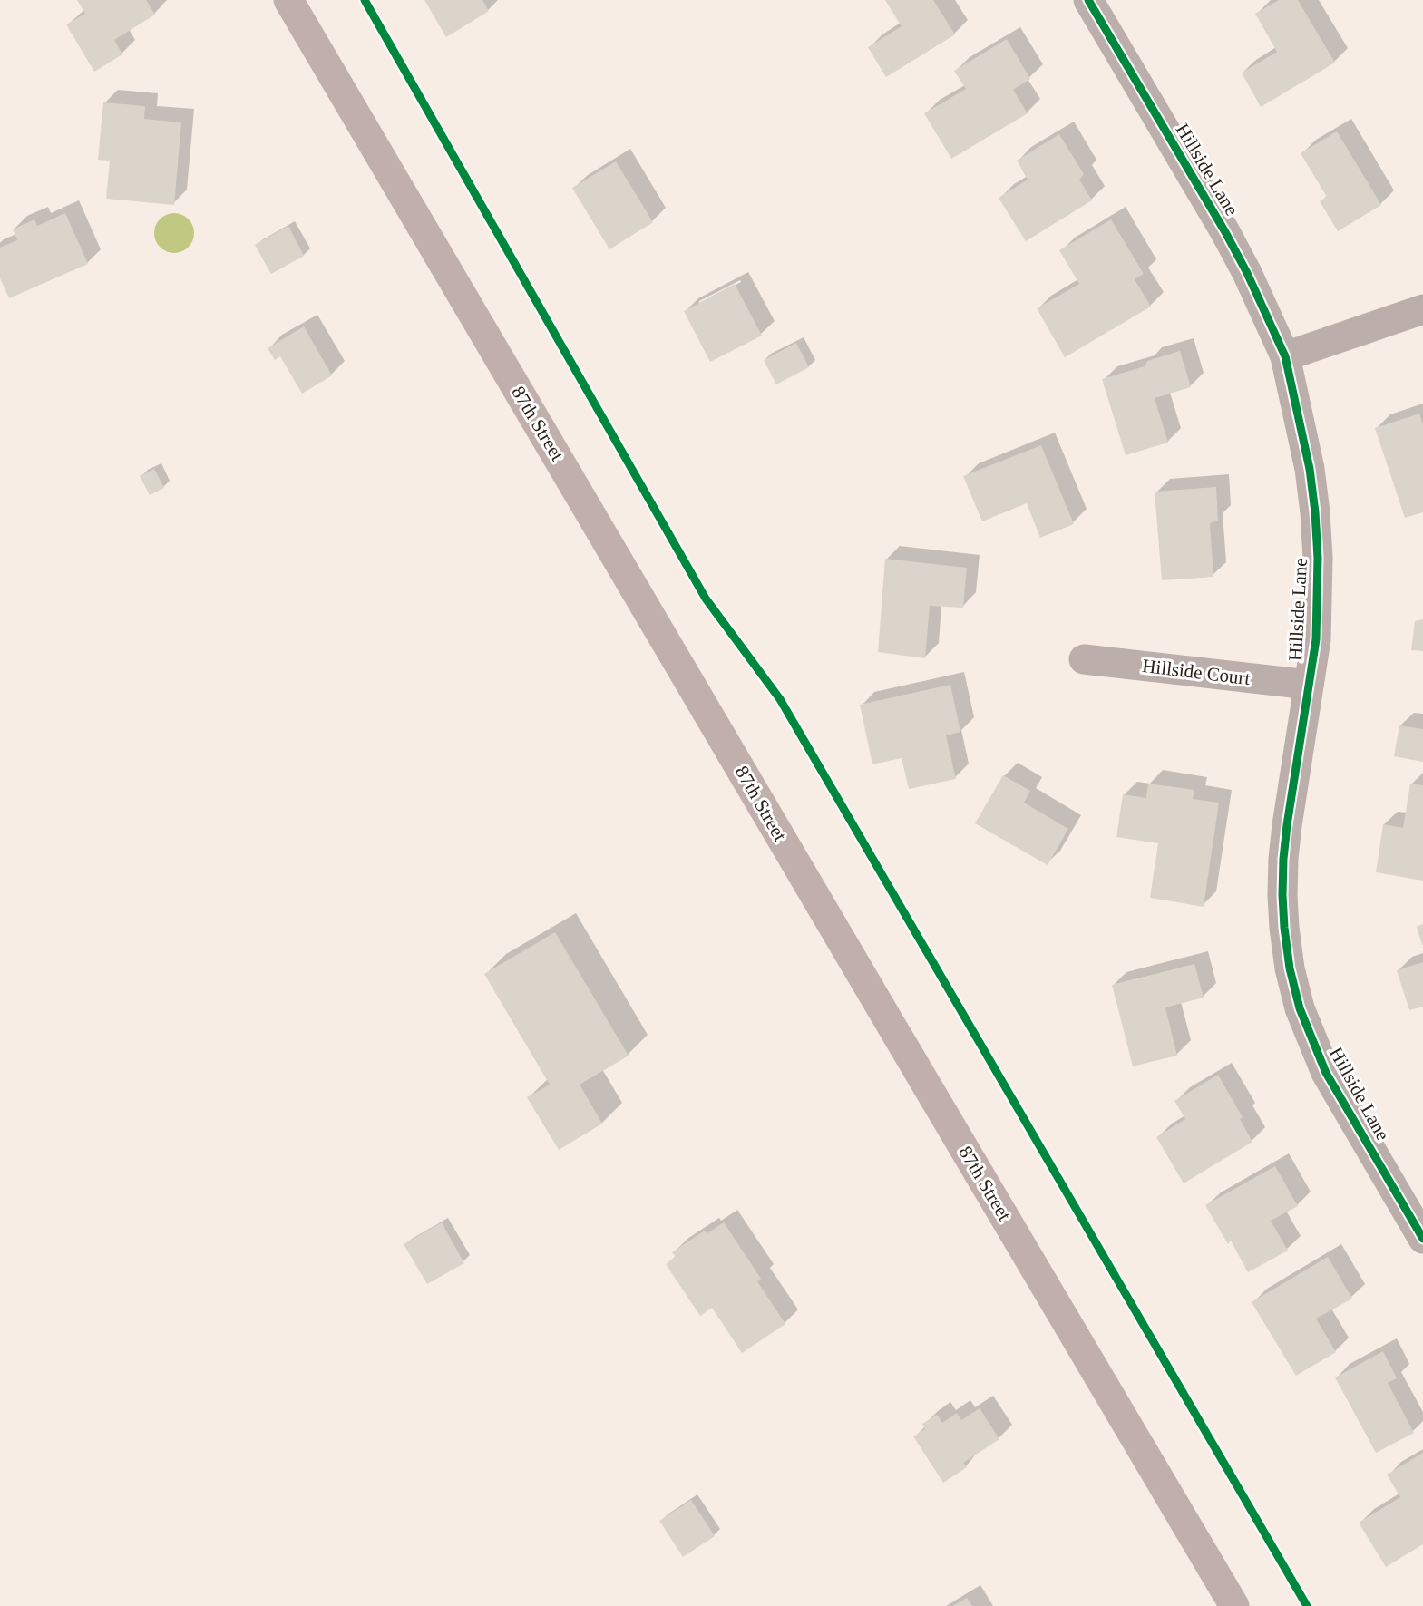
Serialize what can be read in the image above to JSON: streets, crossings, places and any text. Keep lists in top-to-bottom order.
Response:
{
  "streets": {
    "main road": ["87th Street"],
    "street": ["Hillside Lane", "Hillside Court"]
  },
  "crossings": [
    ["Hillside Lane", "Hillside Court"]
  ]
}
